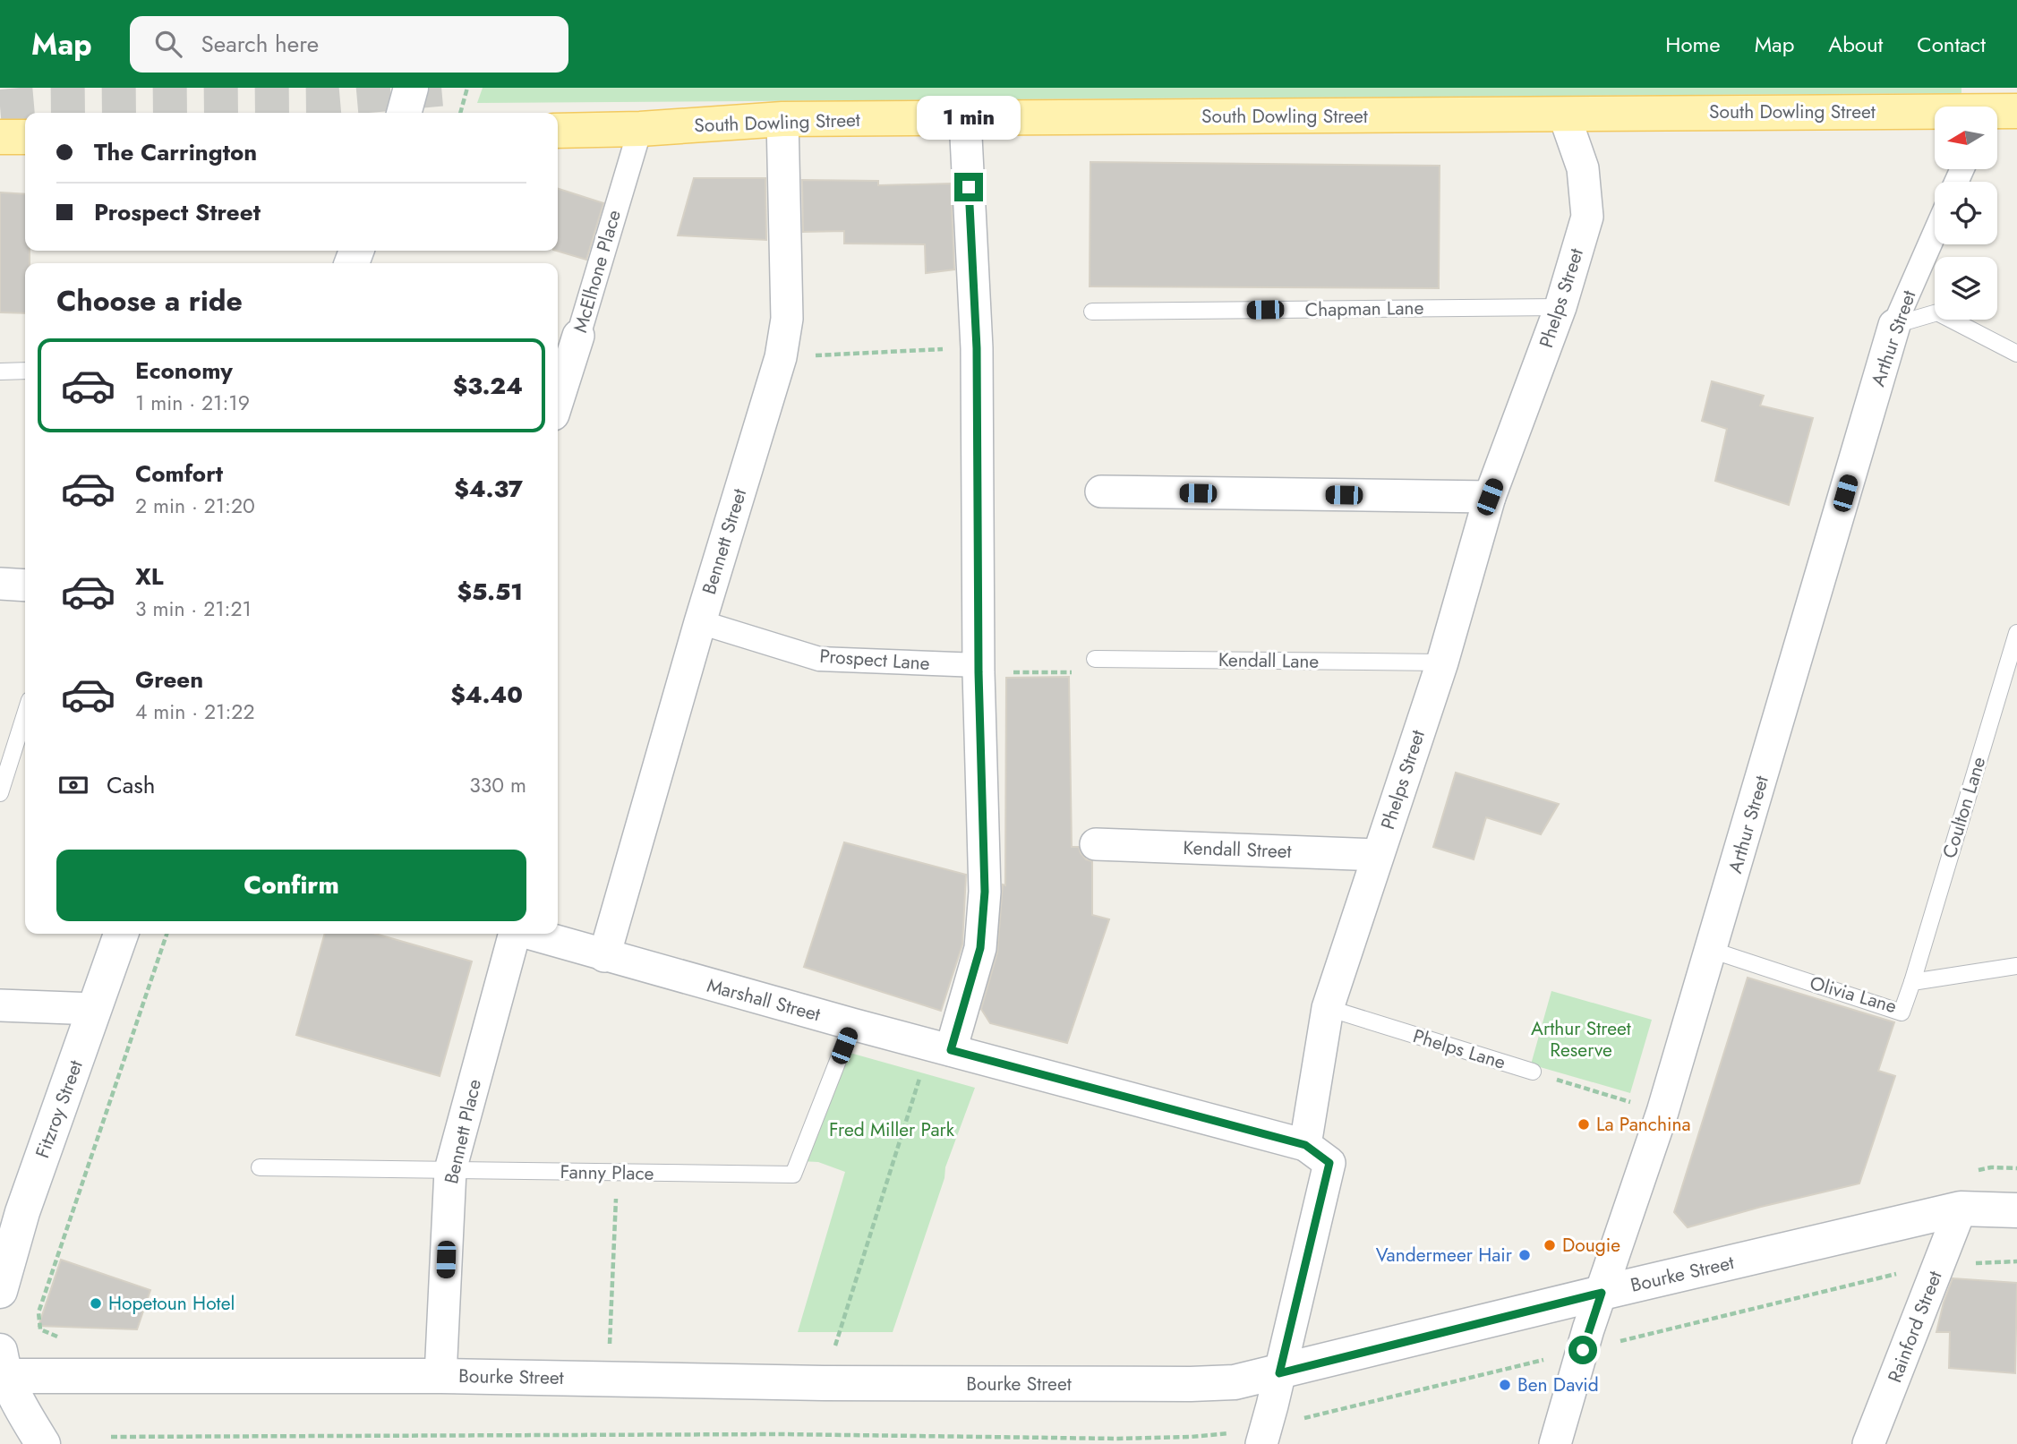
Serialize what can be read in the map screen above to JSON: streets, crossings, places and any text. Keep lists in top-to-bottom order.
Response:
{
  "streets": {
    "main road": ["South Dowling Street"],
    "street": [
      "McElhone Place",
      "Phelps Street",
      "Arthur Street",
      "Bennett Street",
      "Prospect Lane",
      "Kendall Street",
      "Marshall Street",
      "Fitzroy Street",
      "Bennett Place",
      "Bourke Street",
      "Rainford Street"
    ],
    "lane": [
      "Chapman Lane",
      "Kendall Lane",
      "Coulton Lane",
      "Olivia Lane",
      "Phelps Lane",
      "Fanny Place"
    ]
  },
  "crossings": [
    ["South Dowling Street", "McElhone Place"],
    ["South Dowling Street", "Phelps Street"],
    ["South Dowling Street", "Bennett Street"],
    ["Phelps Street", "Chapman Lane"],
    ["Phelps Street", "Kendall Lane"],
    ["Phelps Street", "Kendall Street"],
    ["Phelps Street", "Marshall Street"],
    ["Phelps Street", "Phelps Lane"],
    ["Arthur Street", "Olivia Lane"],
    ["Arthur Street", "Bourke Street"],
    ["Bennett Street", "Prospect Lane"],
    ["Bennett Street", "Marshall Street"],
    ["Coulton Lane", "Olivia Lane"],
    ["Marshall Street", "Fanny Place"],
    ["Bennett Place", "Fanny Place"],
    ["Bennett Place", "Bourke Street"],
    ["Bourke Street", "Rainford Street"]
  ],
  "parks": ["Arthur Street Reserve", "Fred Miller Park"],
  "places": [
    "La Panchina",
    "Dougie",
    "Vandermeer Hair",
    "Hopetoun Hotel",
    "Ben David"
  ],
  "north": "left",
  "page": {
    "header": "Map",
    "search": "Search here",
    "nav": [
      "Home",
      "Map",
      "About",
      "Contact"
    ],
    "bubble": "1 min",
    "banner": ["The Carrington", "Prospect Street"],
    "heading": "Choose a ride",
    "list": [
      {
        "name": "Economy",
        "note": "1 min · 21:19",
        "value": "$3.24"
      },
      {
        "name": "Comfort",
        "note": "2 min · 21:20",
        "value": "$4.37"
      },
      {
        "name": "XL",
        "note": "3 min · 21:21",
        "value": "$5.51"
      },
      {
        "name": "Green",
        "note": "4 min · 21:22",
        "value": "$4.40"
      }
    ],
    "pay": ["Cash", "330 m"],
    "buttons": "Confirm"
  }
}
